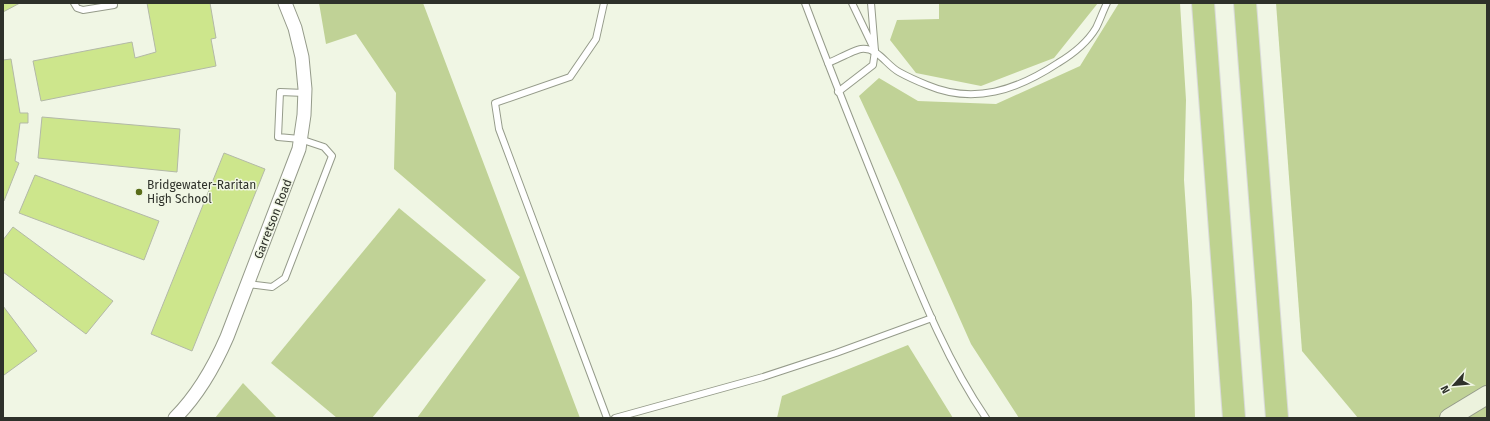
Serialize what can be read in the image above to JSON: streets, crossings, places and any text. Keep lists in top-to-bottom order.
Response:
{
  "streets": {
    "street": ["Garretson Road"]
  },
  "places": ["Bridgewater-Raritan High School"],
  "north": "bottom left"
}
